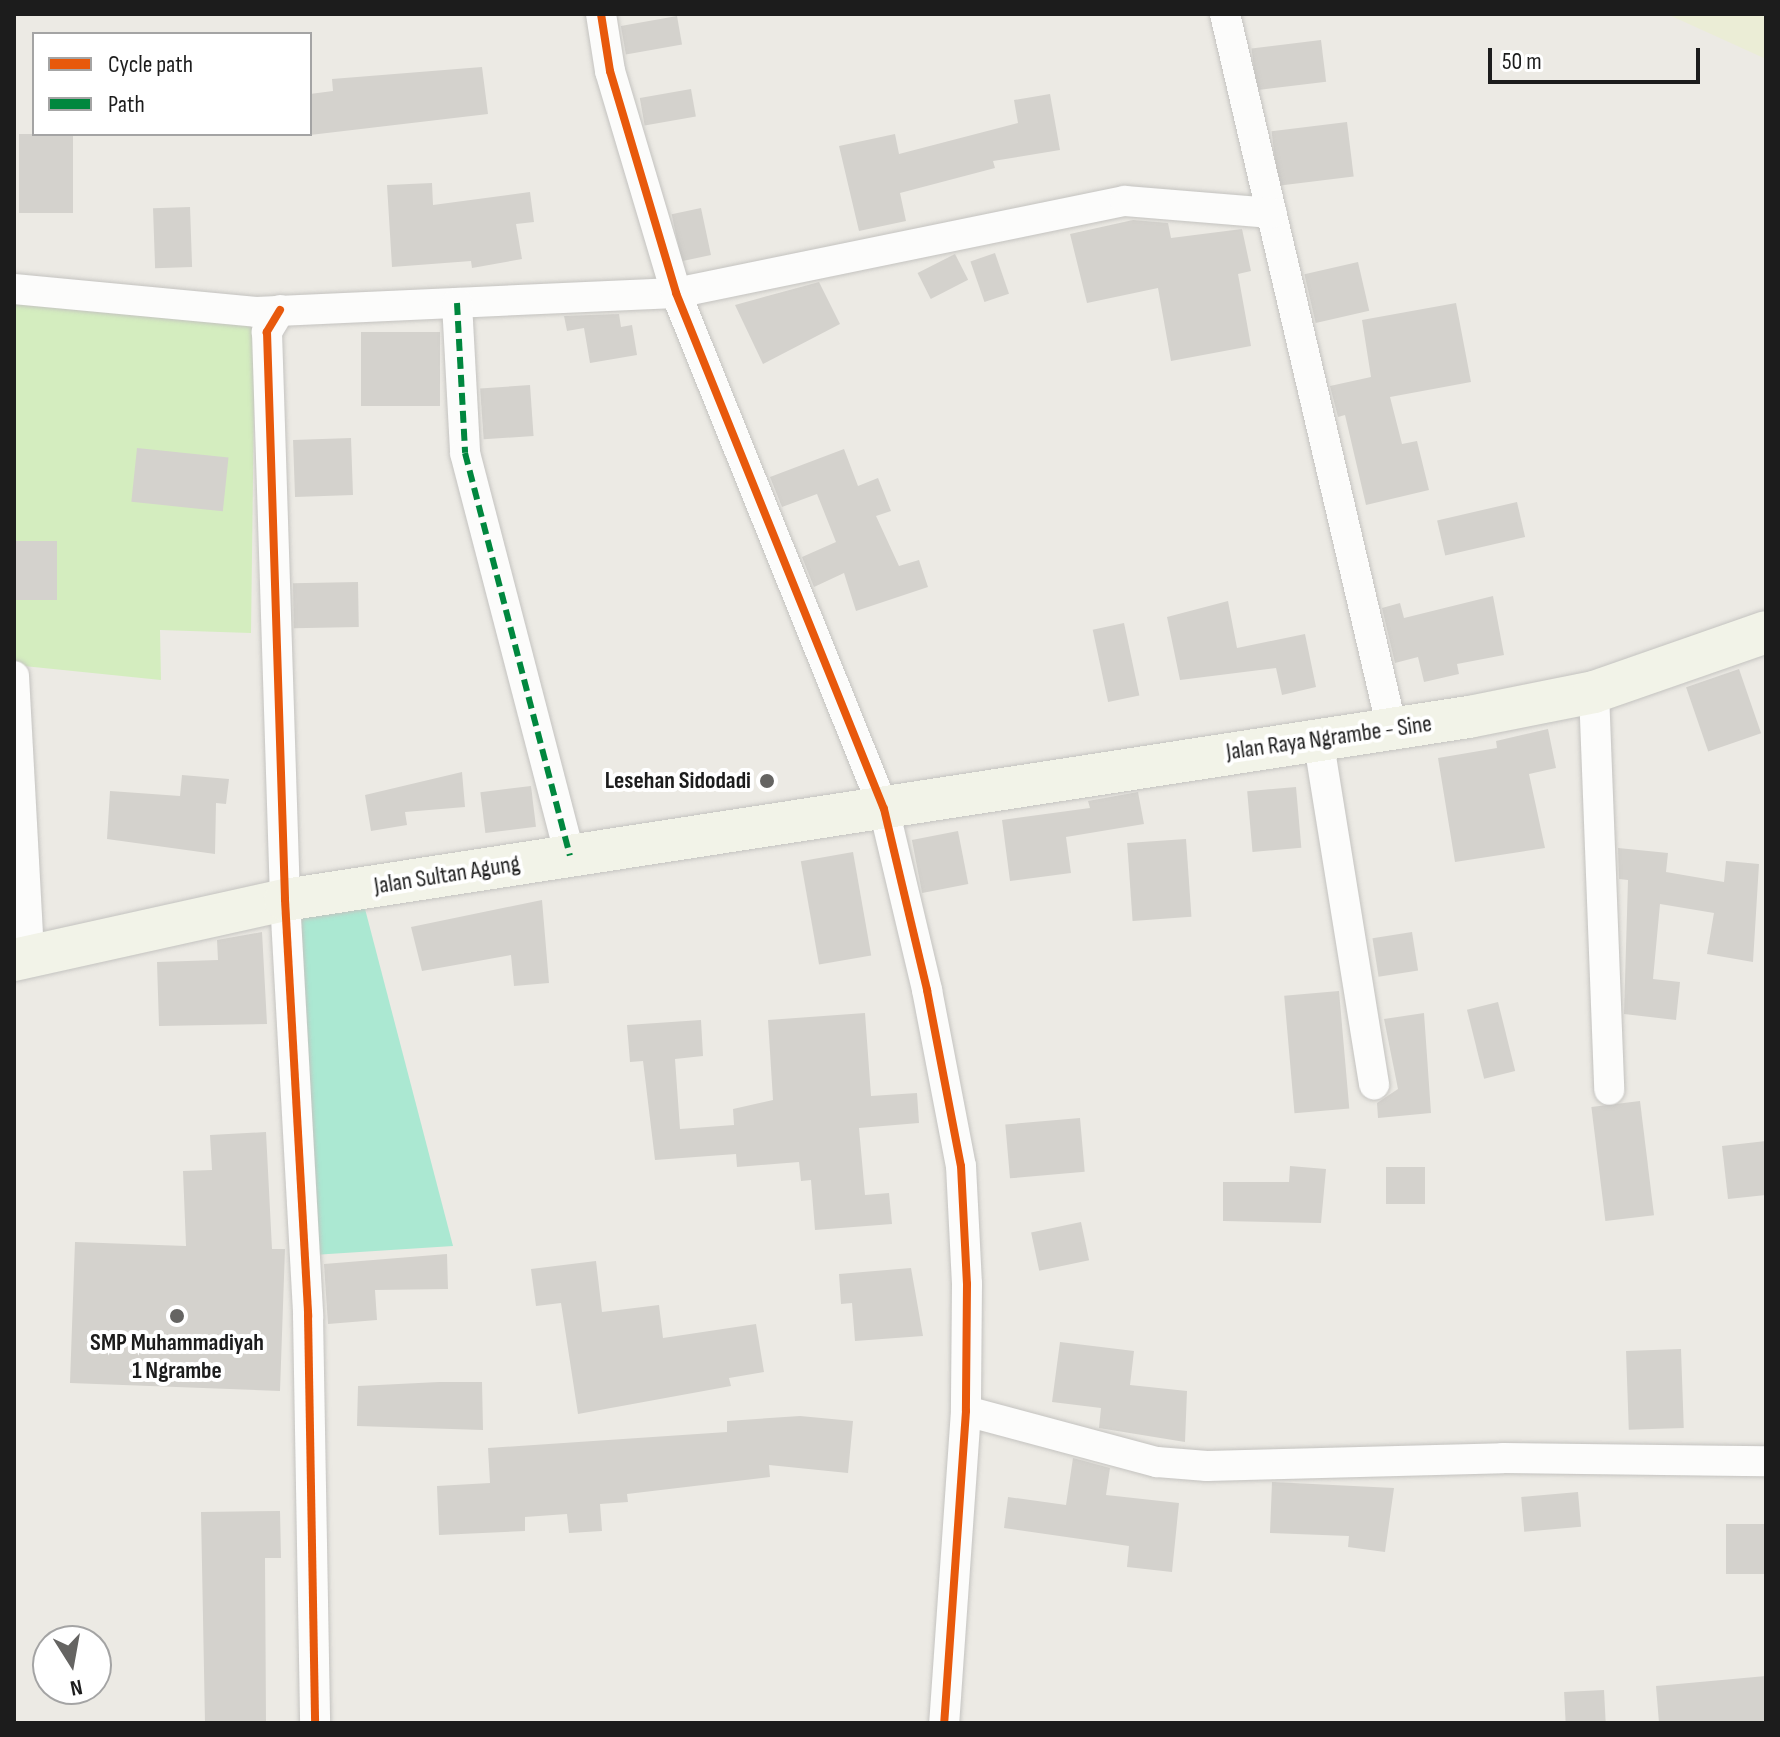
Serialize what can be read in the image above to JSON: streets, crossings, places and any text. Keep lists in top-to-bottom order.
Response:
{
  "streets": {
    "main road": ["Jalan Raya Ngrambe - Sine", "Jalan Sultan Agung"]
  },
  "crossings": [
    ["Jalan Raya Ngrambe - Sine", "Jalan Sultan Agung"]
  ],
  "places": ["Lesehan Sidodadi", "SMP Muhammadiyah 1 Ngrambe"],
  "legend": ["Cycle path", "Path"],
  "scale_bar": "50 m",
  "north": "bottom"
}
